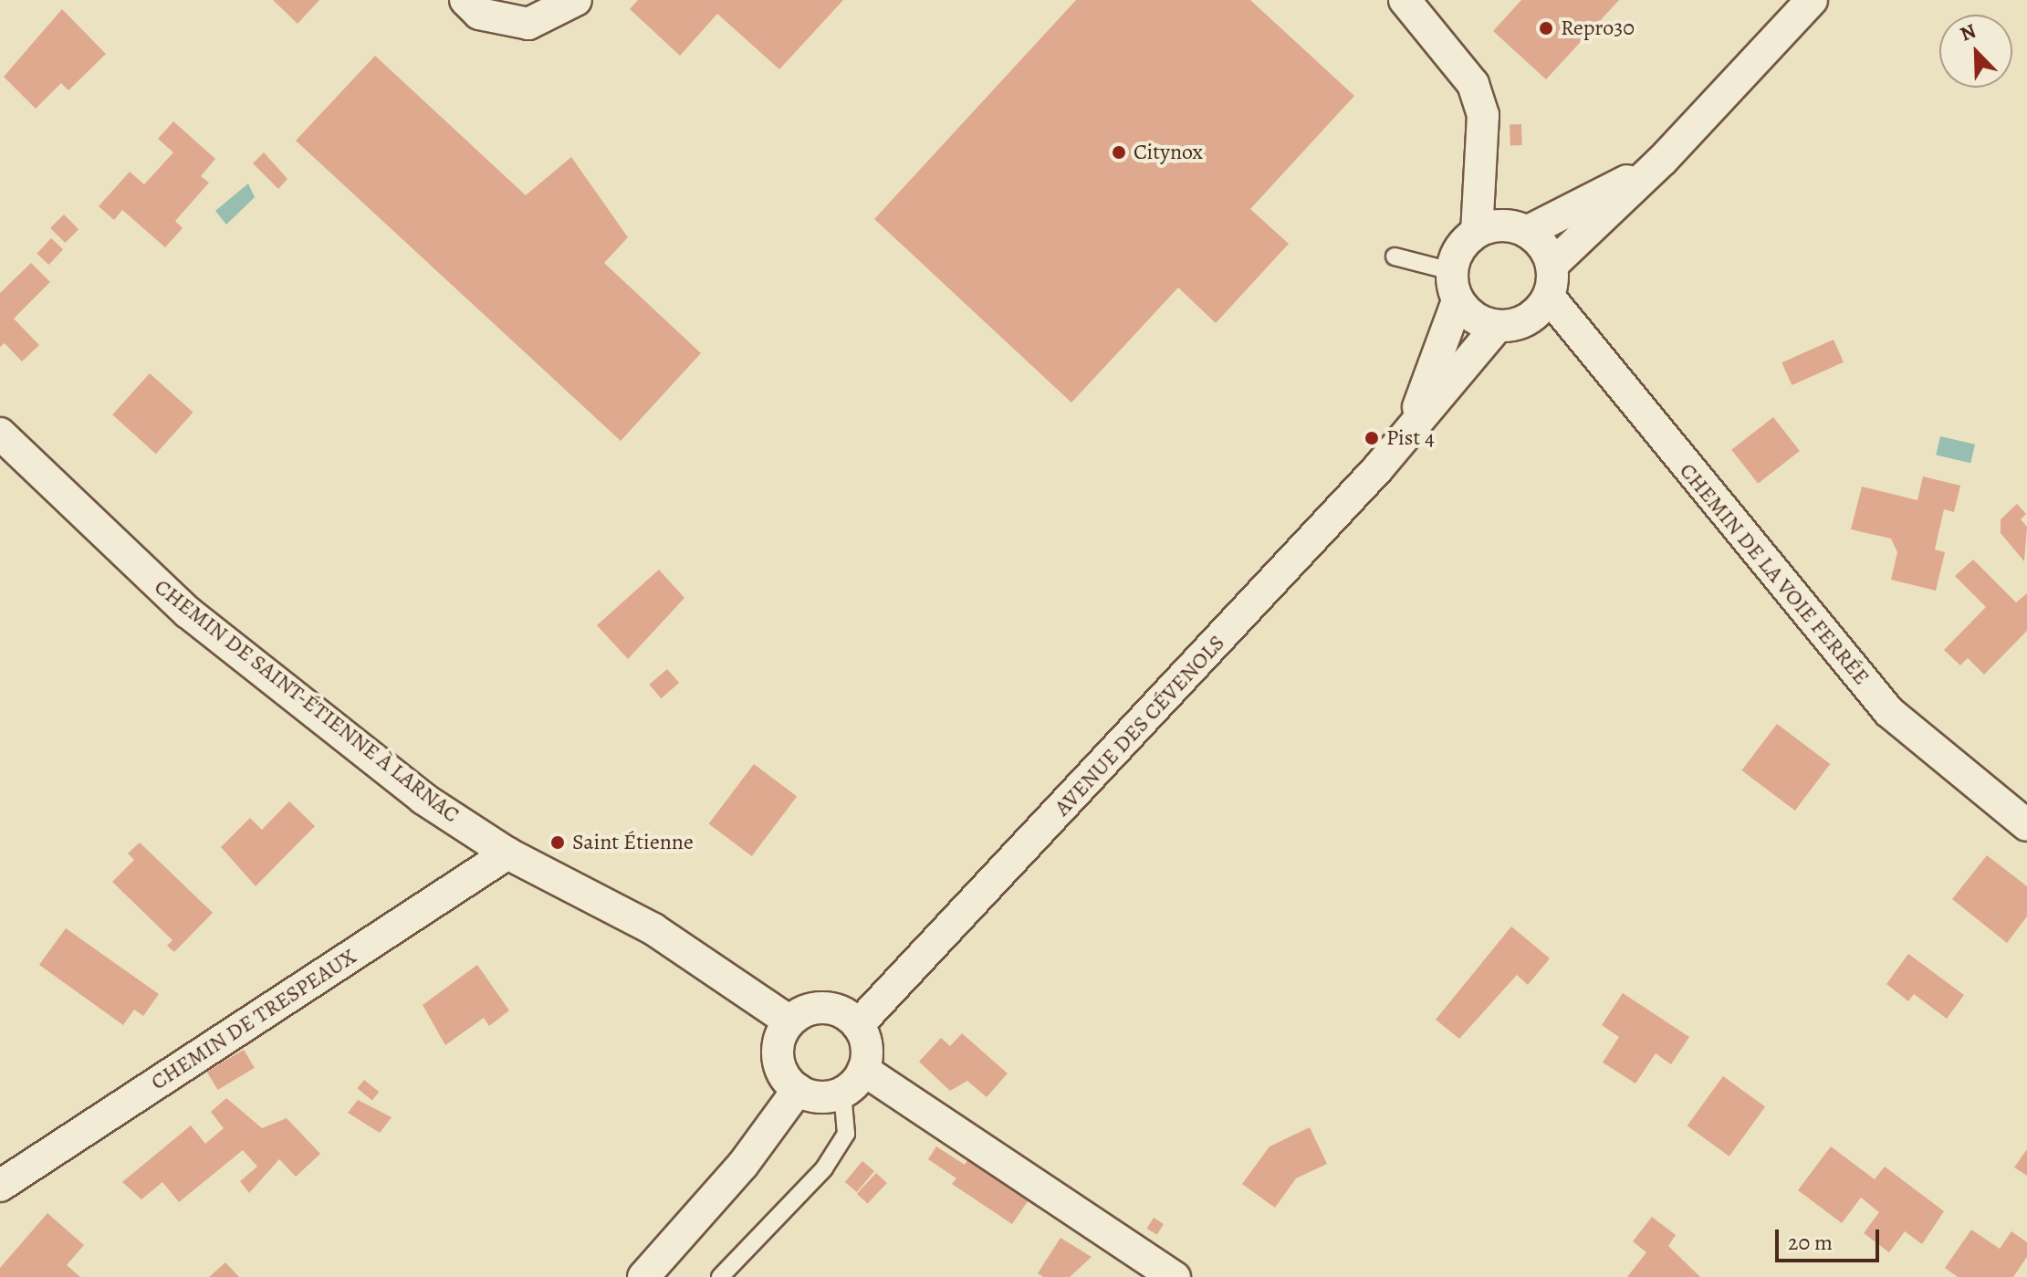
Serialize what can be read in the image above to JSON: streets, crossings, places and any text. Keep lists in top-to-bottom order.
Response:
{
  "streets": {
    "street": [
      "CHEMIN DE LA VOIE FERRÉE",
      "CHEMIN DE SAINT-ÉTIENNE À LARNAC",
      "AVENUE DES CÉVENOLS",
      "CHEMIN DE TRESPEAUX"
    ]
  },
  "crossings": [
    ["CHEMIN DE LA VOIE FERRÉE", "AVENUE DES CÉVENOLS"],
    ["CHEMIN DE SAINT-ÉTIENNE À LARNAC", "AVENUE DES CÉVENOLS"],
    ["CHEMIN DE SAINT-ÉTIENNE À LARNAC", "CHEMIN DE TRESPEAUX"]
  ],
  "places": [
    "Repro30",
    "Citynox",
    "Pist 4",
    "Saint Étienne"
  ],
  "scale_bar": "20 m",
  "north": "top left"
}
